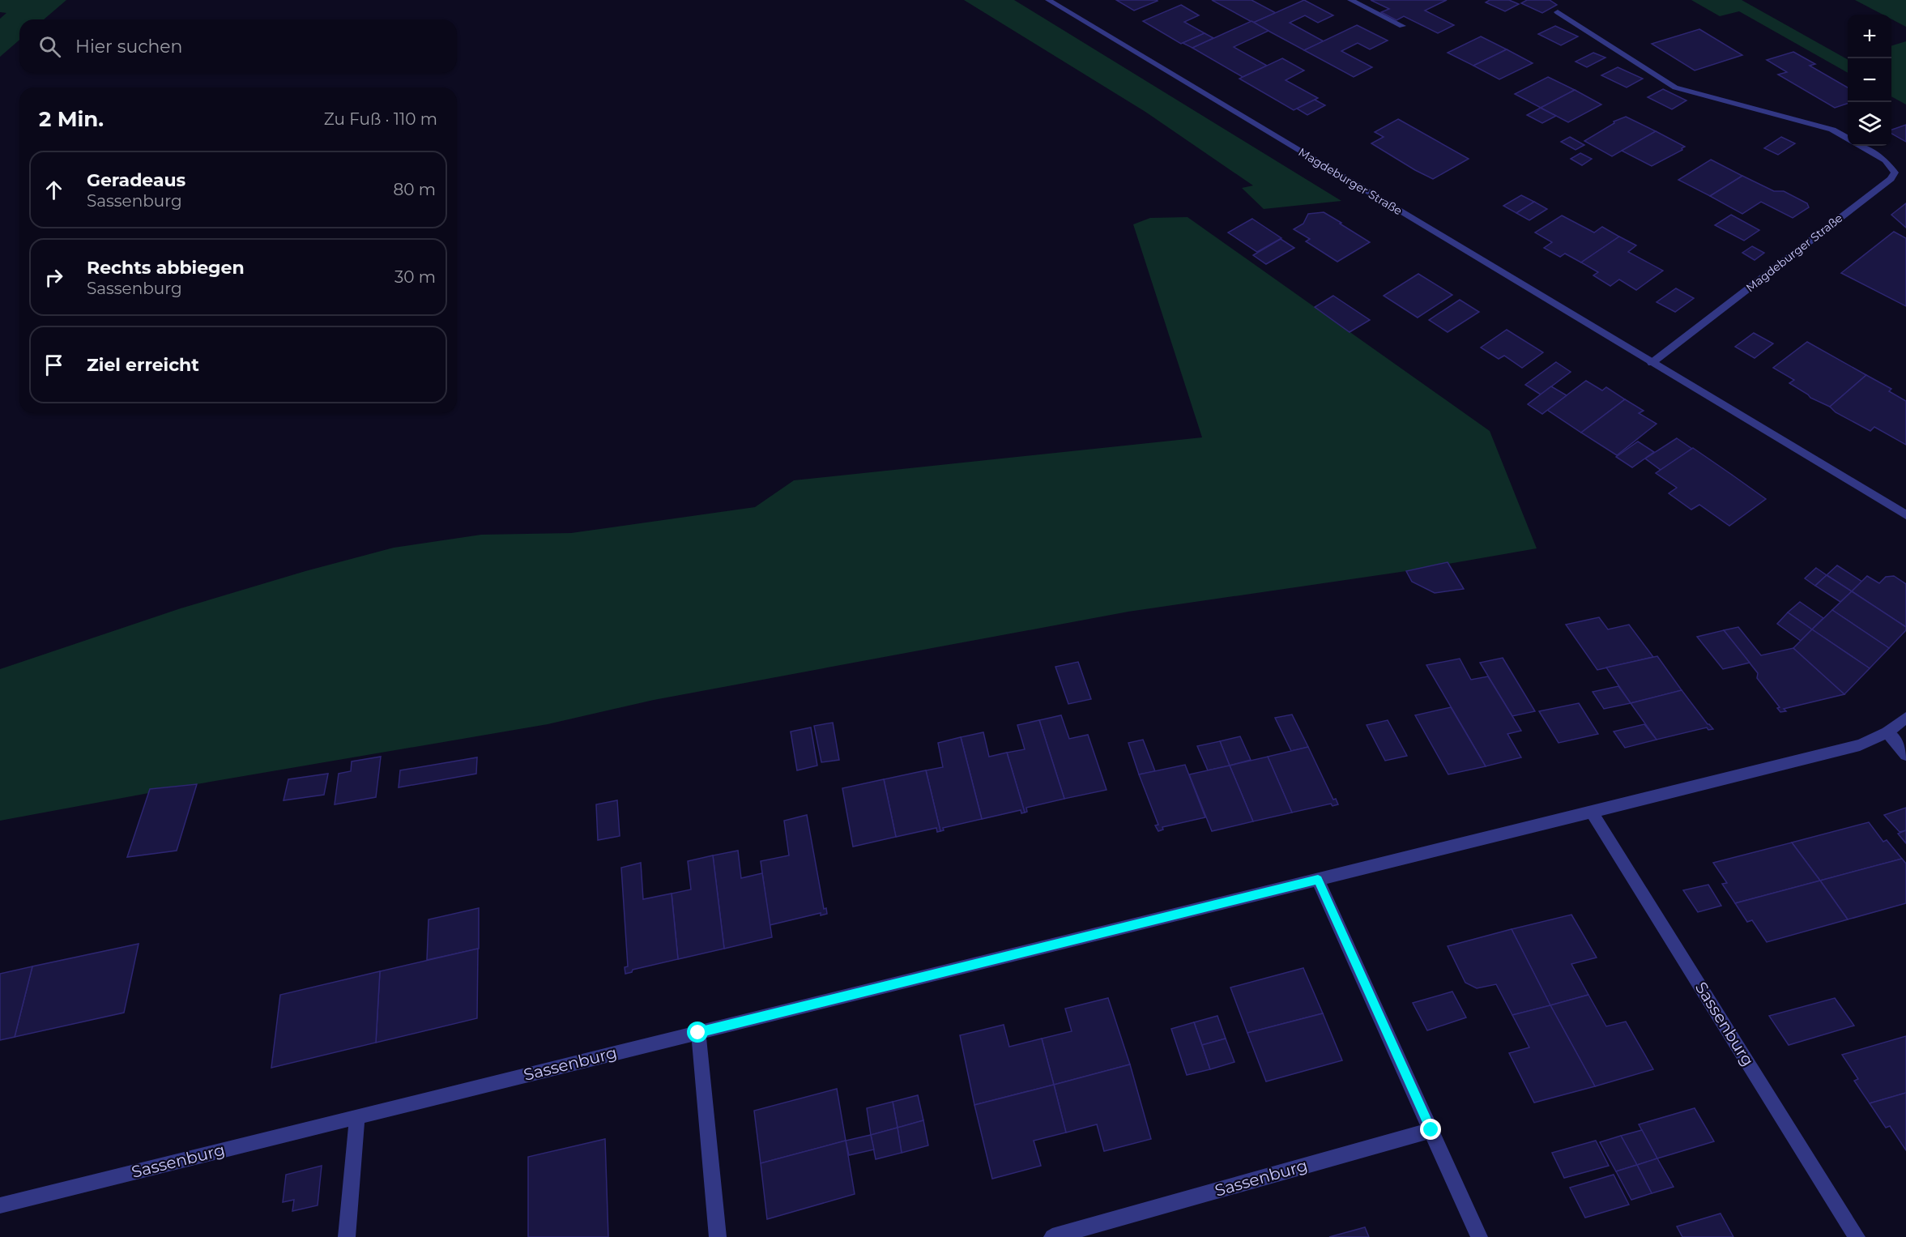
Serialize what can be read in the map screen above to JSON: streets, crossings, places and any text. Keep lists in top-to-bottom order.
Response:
{
  "streets": {
    "street": ["Magdeburger Straße", "Sassenburg"]
  },
  "page": {
    "map_buttons": ["+", "−"],
    "search": "Hier suchen",
    "heading": ["2 Min.", "Zu Fuß · 110 m"],
    "list": [
      ["Geradeaus", "Sassenburg", "80 m"],
      ["Rechts abbiegen", "Sassenburg", "30 m"],
      "Ziel erreicht"
    ]
  }
}
